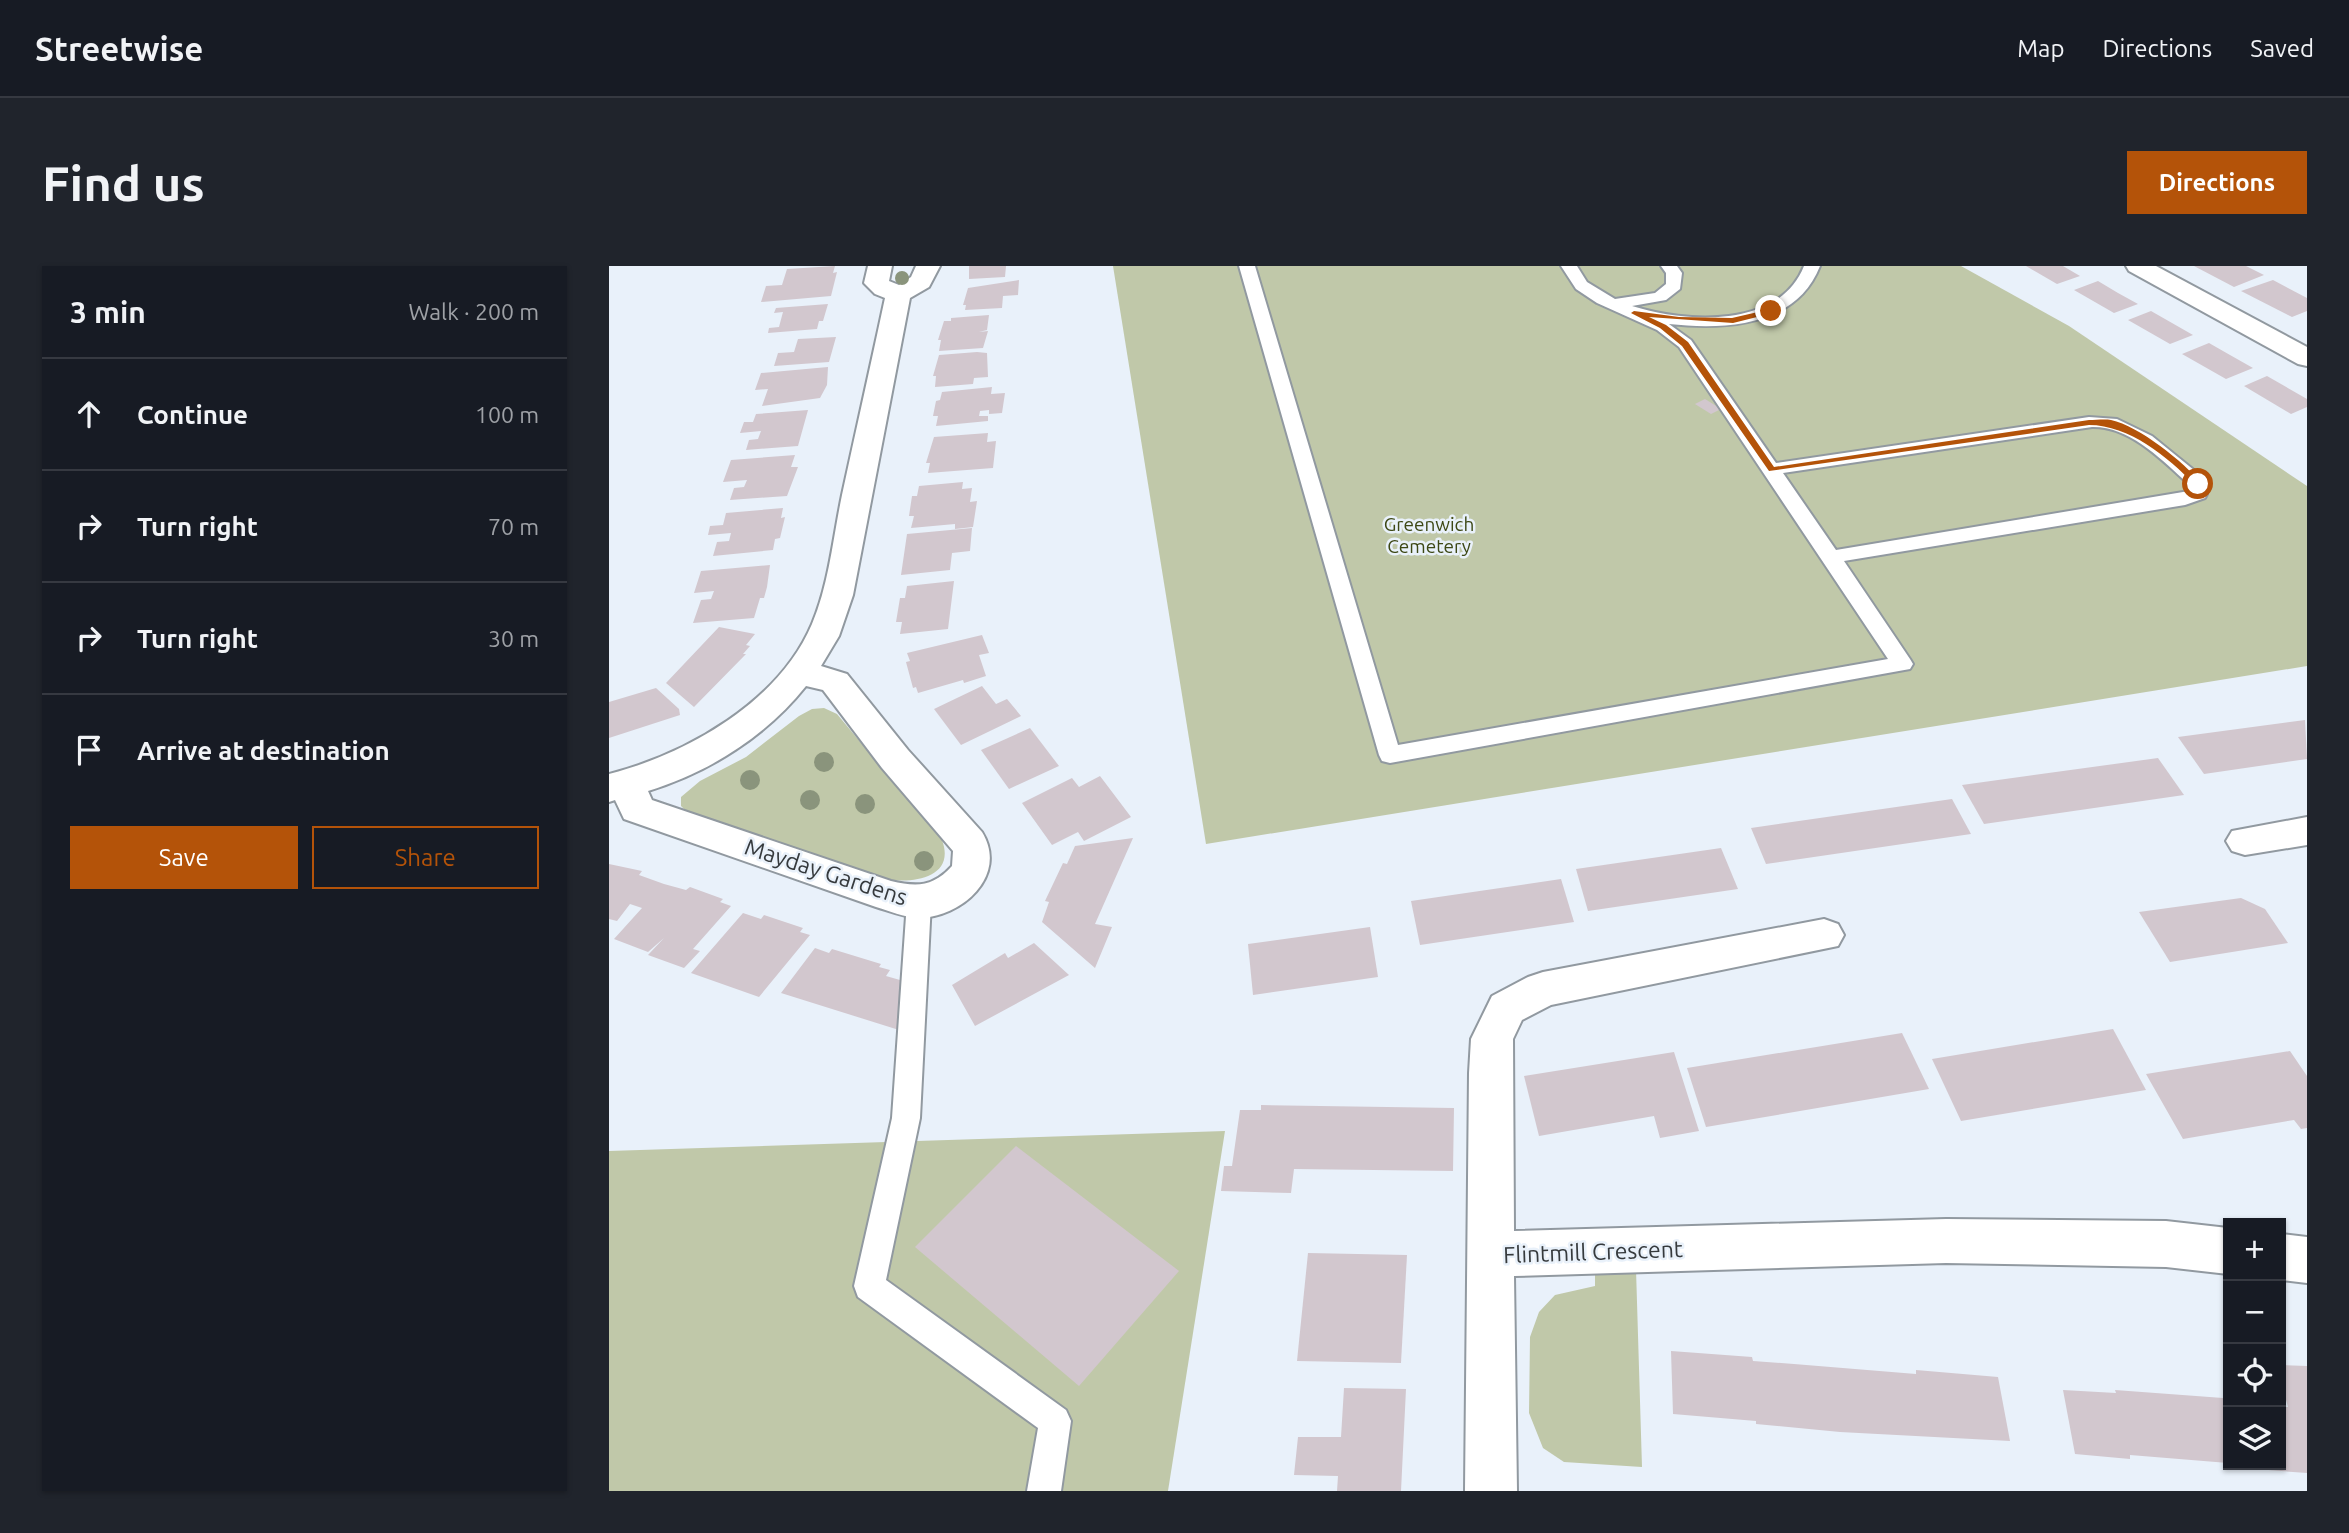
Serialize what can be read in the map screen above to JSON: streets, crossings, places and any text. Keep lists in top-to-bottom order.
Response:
{
  "streets": {
    "street": ["Mayday Gardens", "Flintmill Crescent"]
  },
  "parks": ["Greenwich Cemetery"],
  "page": {
    "header": "Streetwise",
    "nav": ["Map", "Directions", "Saved"],
    "buttons": [
      "Directions",
      ["Save", "Share"]
    ],
    "title": "Find us",
    "heading": ["3 min", "Walk · 200 m"],
    "list": [
      ["Continue", "100 m"],
      ["Turn right", "70 m"],
      ["Turn right", "30 m"],
      "Arrive at destination"
    ],
    "map_buttons": ["+", "−"]
  }
}
